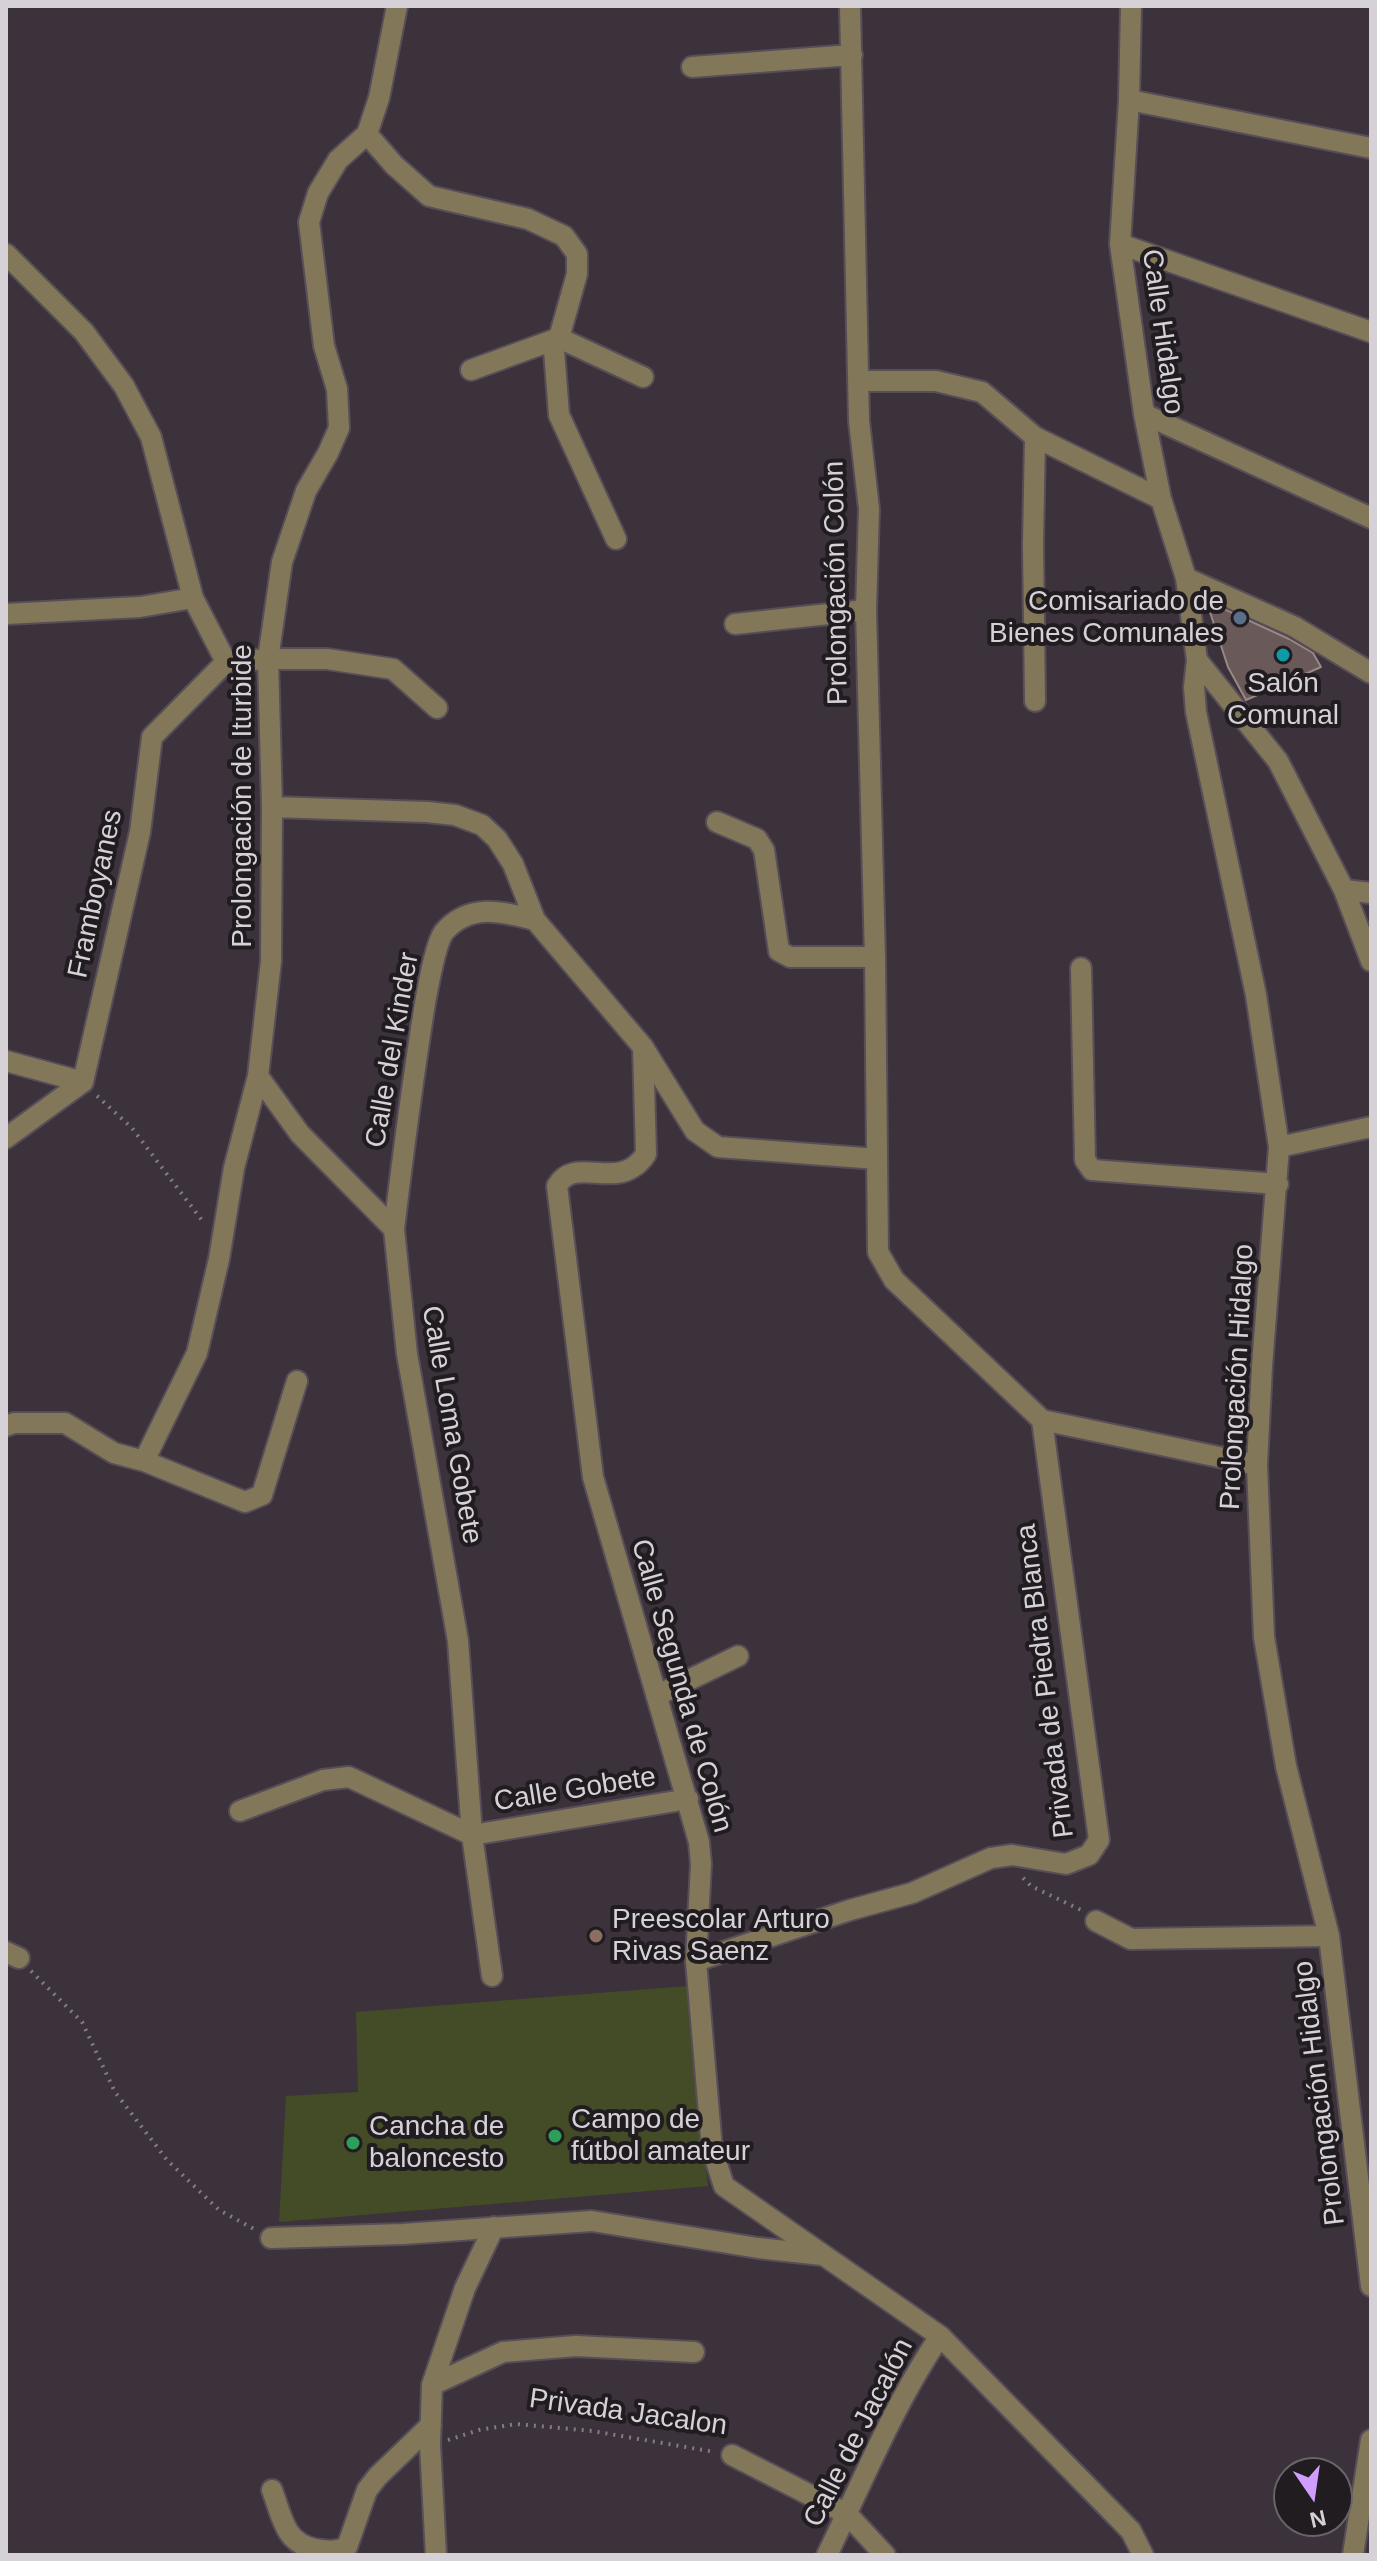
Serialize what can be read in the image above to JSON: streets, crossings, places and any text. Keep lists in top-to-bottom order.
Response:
{
  "streets": {
    "street": [
      "Calle Hidalgo",
      "Prolongación Colón",
      "Prolongación de Iturbide",
      "Framboyanes",
      "Calle del Kinder",
      "Prolongación Hidalgo",
      "Calle Loma Gobete",
      "Privada de Piedra Blanca",
      "Calle Segunda de Colón",
      "Calle Gobete",
      "Privada Jacalon",
      "Calle de Jacalón"
    ]
  },
  "crossings": [
    ["Calle Hidalgo", "Prolongación Hidalgo"],
    ["Prolongación Colón", "Privada de Piedra Blanca"],
    ["Calle del Kinder", "Calle Loma Gobete"],
    ["Calle Loma Gobete", "Calle Gobete"],
    ["Calle Segunda de Colón", "Calle Gobete"],
    ["Calle Segunda de Colón", "Calle de Jacalón"],
    ["Privada Jacalon", "Calle de Jacalón"]
  ],
  "places": [
    "Comisariado de Bienes Comunales",
    "Salón Comunal",
    "Preescolar Arturo Rivas Saenz",
    "Campo de fútbol amateur",
    "Cancha de baloncesto"
  ],
  "north": "bottom"
}
